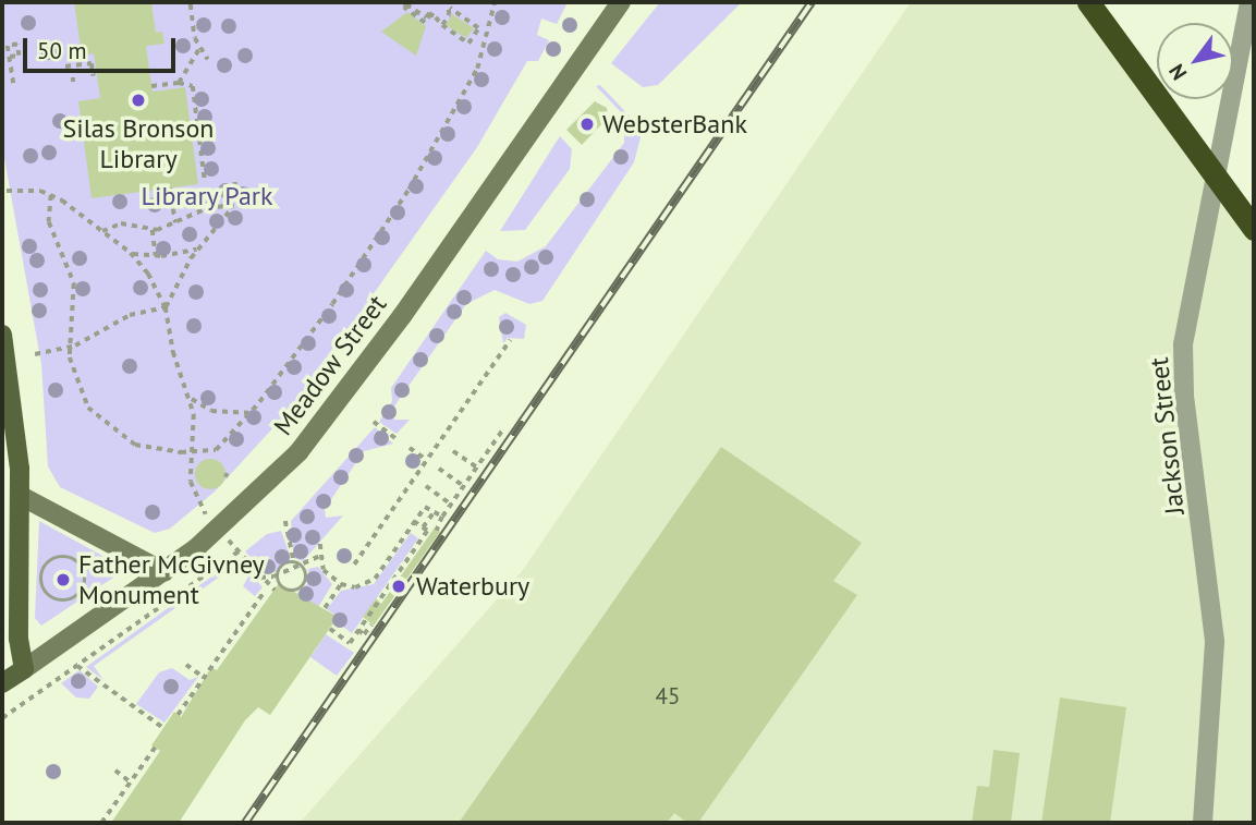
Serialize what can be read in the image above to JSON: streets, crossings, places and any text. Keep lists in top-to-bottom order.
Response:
{
  "streets": {
    "main road": ["Meadow Street"],
    "street": ["Jackson Street"]
  },
  "parks": ["Library Park"],
  "places": [
    "Silas Bronson Library",
    "WebsterBank",
    "Father McGivney Monument",
    "Waterbury"
  ],
  "house_numbers": ["45"],
  "scale_bar": "50 m",
  "north": "bottom left"
}
